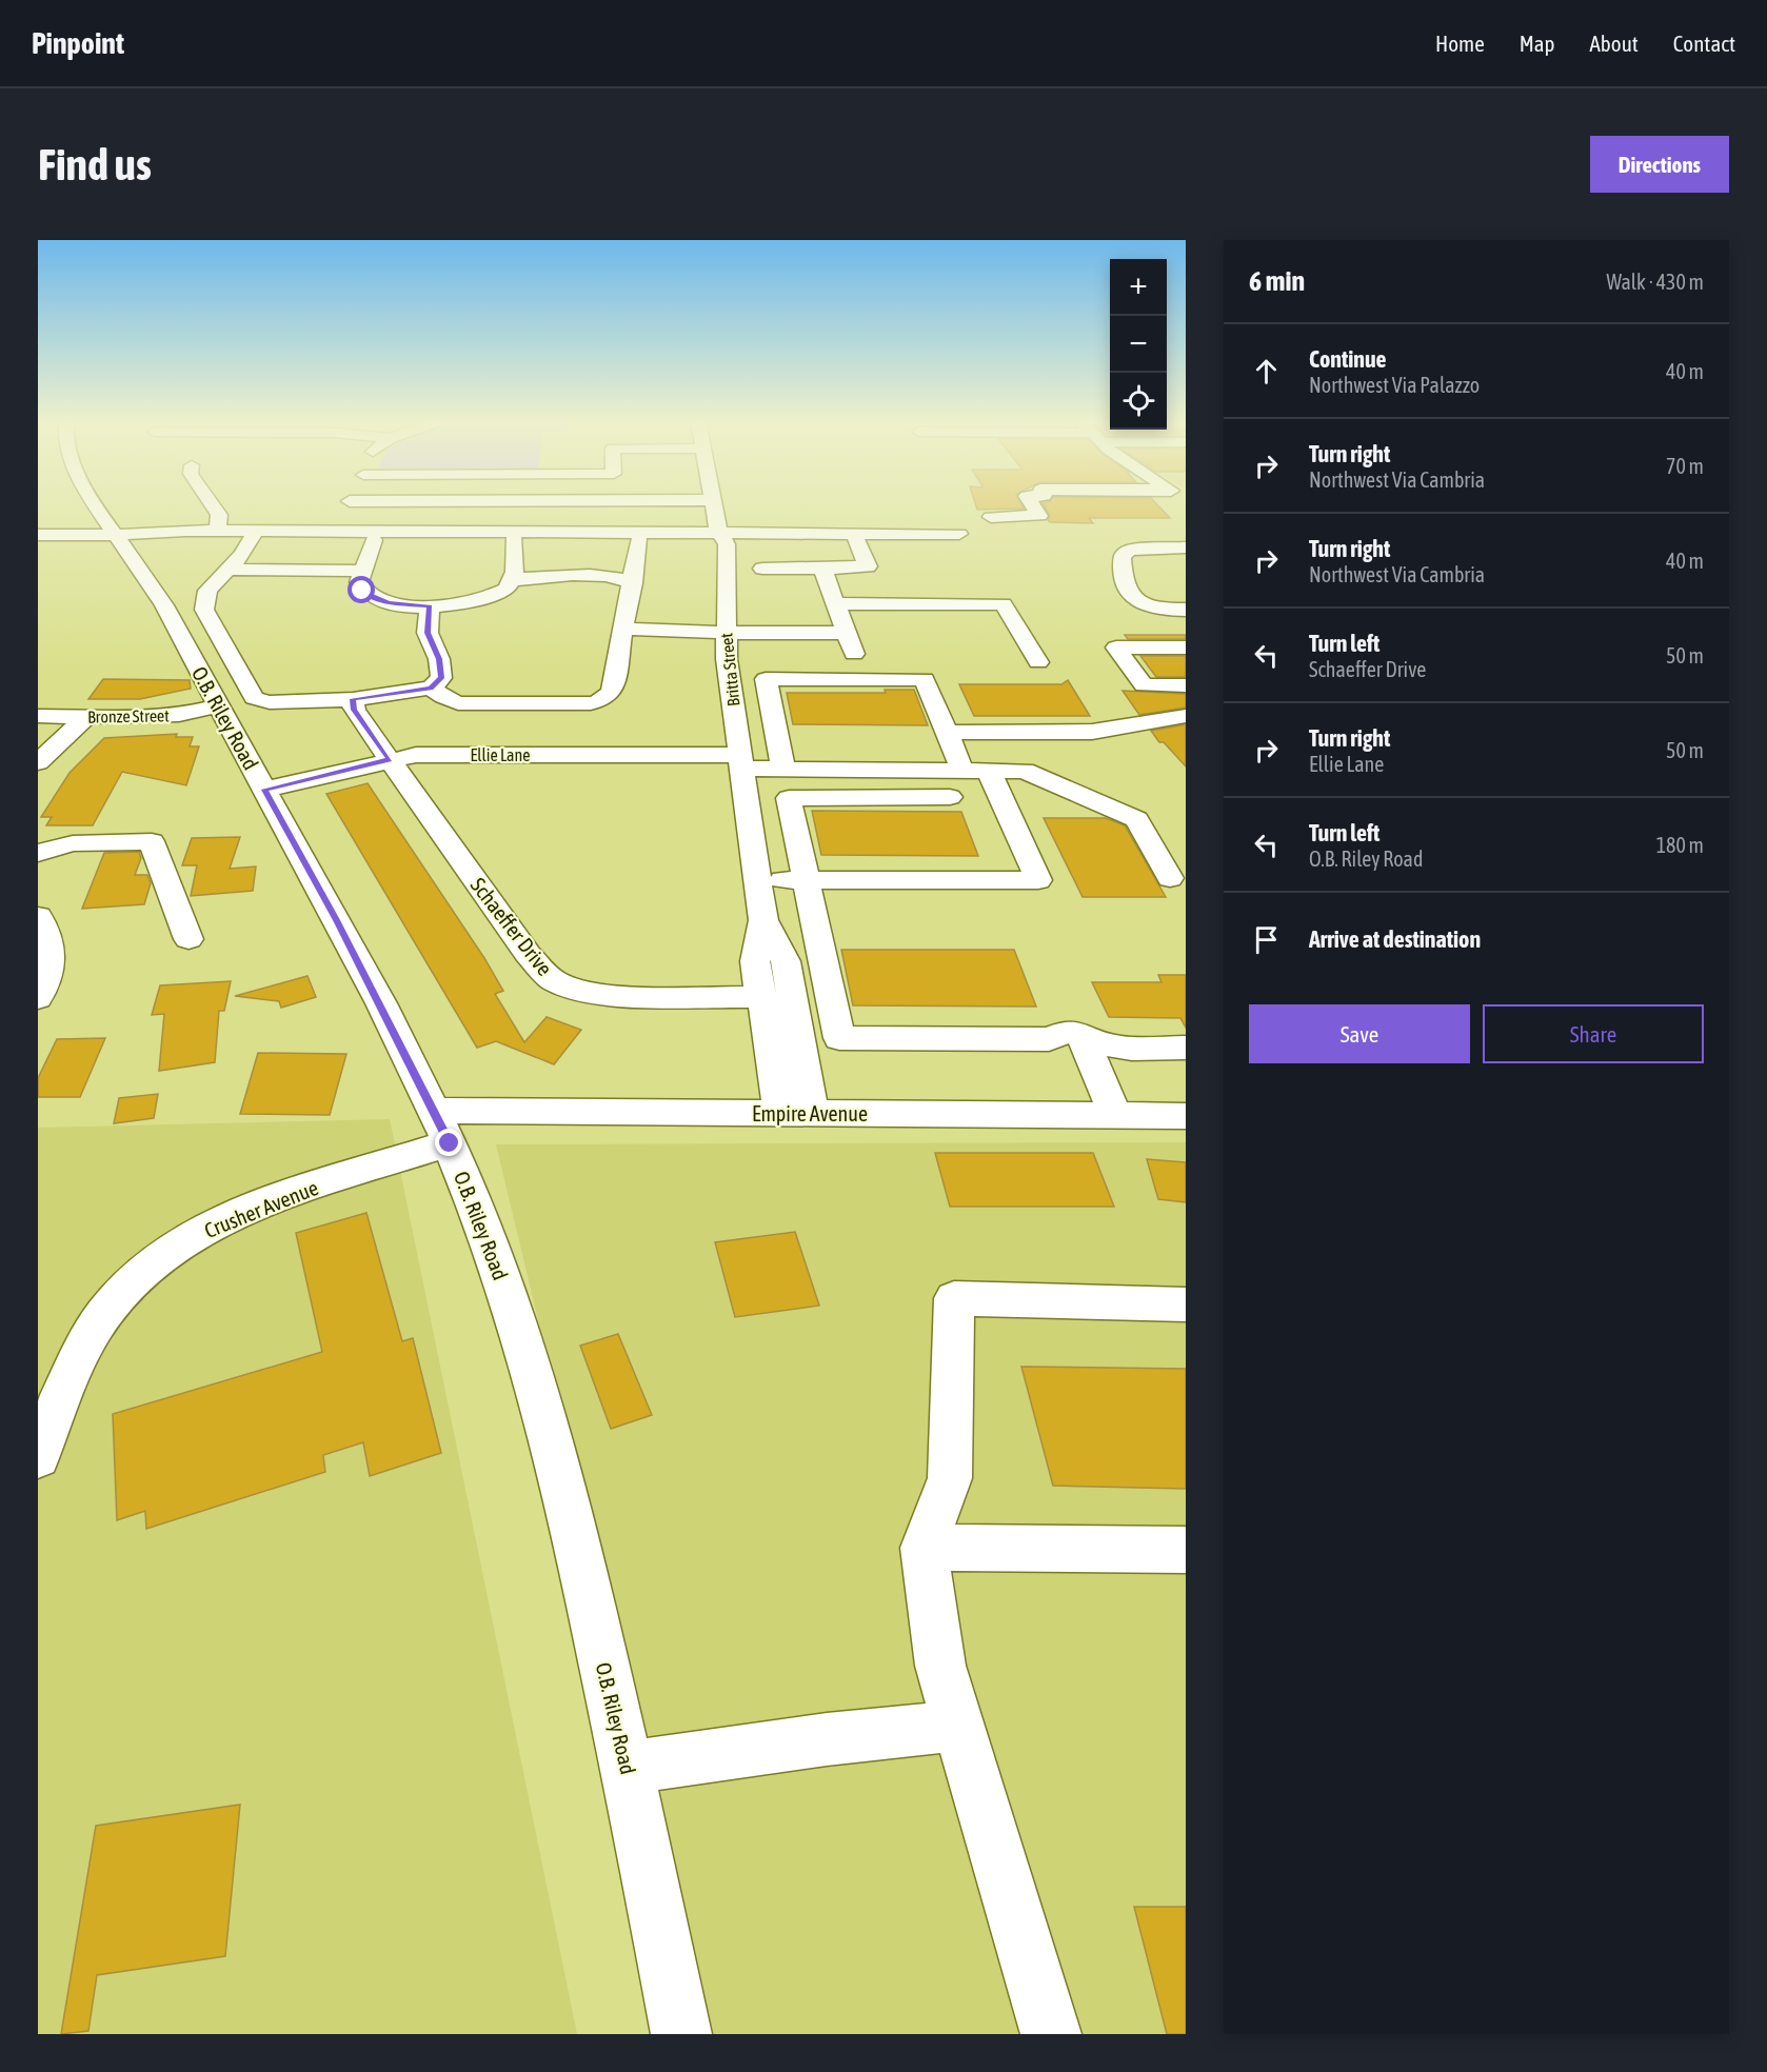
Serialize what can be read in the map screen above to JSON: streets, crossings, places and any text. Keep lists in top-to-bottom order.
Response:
{
  "streets": {
    "street": [
      "Britta Street",
      "Bronze Street",
      "O.B. Riley Road",
      "Ellie Lane",
      "Schaeffer Drive",
      "Empire Avenue",
      "Crusher Avenue"
    ]
  },
  "crossings": [
    ["Britta Street", "Ellie Lane"],
    ["Britta Street", "Schaeffer Drive"],
    ["Britta Street", "Empire Avenue"],
    ["Bronze Street", "O.B. Riley Road"],
    ["O.B. Riley Road", "Ellie Lane"],
    ["O.B. Riley Road", "Empire Avenue"],
    ["O.B. Riley Road", "Crusher Avenue"],
    ["Ellie Lane", "Schaeffer Drive"],
    ["Empire Avenue", "Crusher Avenue"]
  ],
  "page": {
    "header": "Pinpoint",
    "nav": [
      "Home",
      "Map",
      "About",
      "Contact"
    ],
    "buttons": [
      "Directions",
      ["Save", "Share"]
    ],
    "title": "Find us",
    "heading": ["6 min", "Walk · 430 m"],
    "map_buttons": ["+", "−"],
    "list": [
      ["Continue", "Northwest Via Palazzo", "40 m"],
      ["Turn right", "Northwest Via Cambria", "70 m"],
      ["Turn right", "Northwest Via Cambria", "40 m"],
      ["Turn left", "Schaeffer Drive", "50 m"],
      ["Turn right", "Ellie Lane", "50 m"],
      ["Turn left", "O.B. Riley Road", "180 m"],
      "Arrive at destination"
    ]
  }
}
